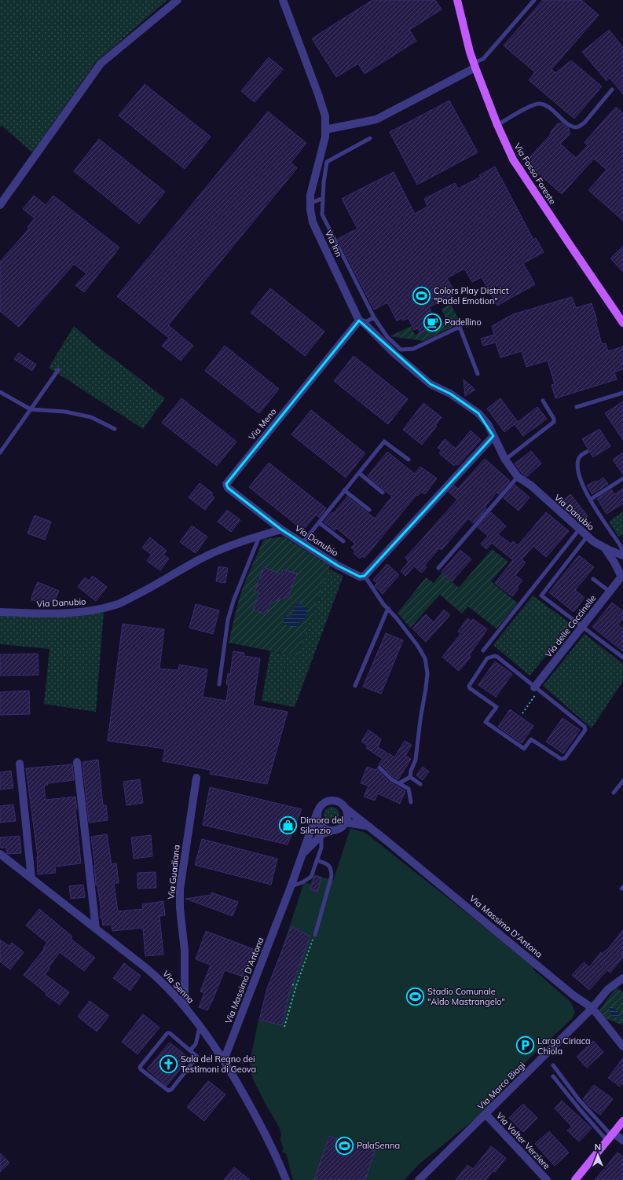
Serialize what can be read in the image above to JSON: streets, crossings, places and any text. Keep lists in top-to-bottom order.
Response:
{
  "streets": {
    "main road": ["Via Fosso Foreste"],
    "street": [
      "Via Inn",
      "Via Meno",
      "Via Danubio",
      "Via delle Coccinelle",
      "Via Guadiana",
      "Via Massimo D'Antona",
      "Via Senna",
      "Via Marco Biagi",
      "Via Valter Verziere"
    ]
  },
  "crossings": [
    ["Via Inn", "Via Meno"],
    ["Via Inn", "Via Danubio"],
    ["Via Meno", "Via Danubio"],
    ["Via Guadiana", "Via Senna"],
    ["Via Massimo D'Antona", "Via Senna"],
    ["Via Massimo D'Antona", "Via Marco Biagi"],
    ["Via Marco Biagi", "Via Valter Verziere"]
  ],
  "places": {
    "sports": ["Colors Play District \"Padel Emotion\"", "Stadio Comunale \"Aldo Mastrangelo\"", "PalaSenna"],
    "cafe": ["Padellino"],
    "shop": ["Dimora del Silenzio"],
    "parking": ["Largo Ciriaca Chiola"],
    "church": ["Sala del Regno dei Testimoni di Geova"]
  },
  "north": "top"
}
